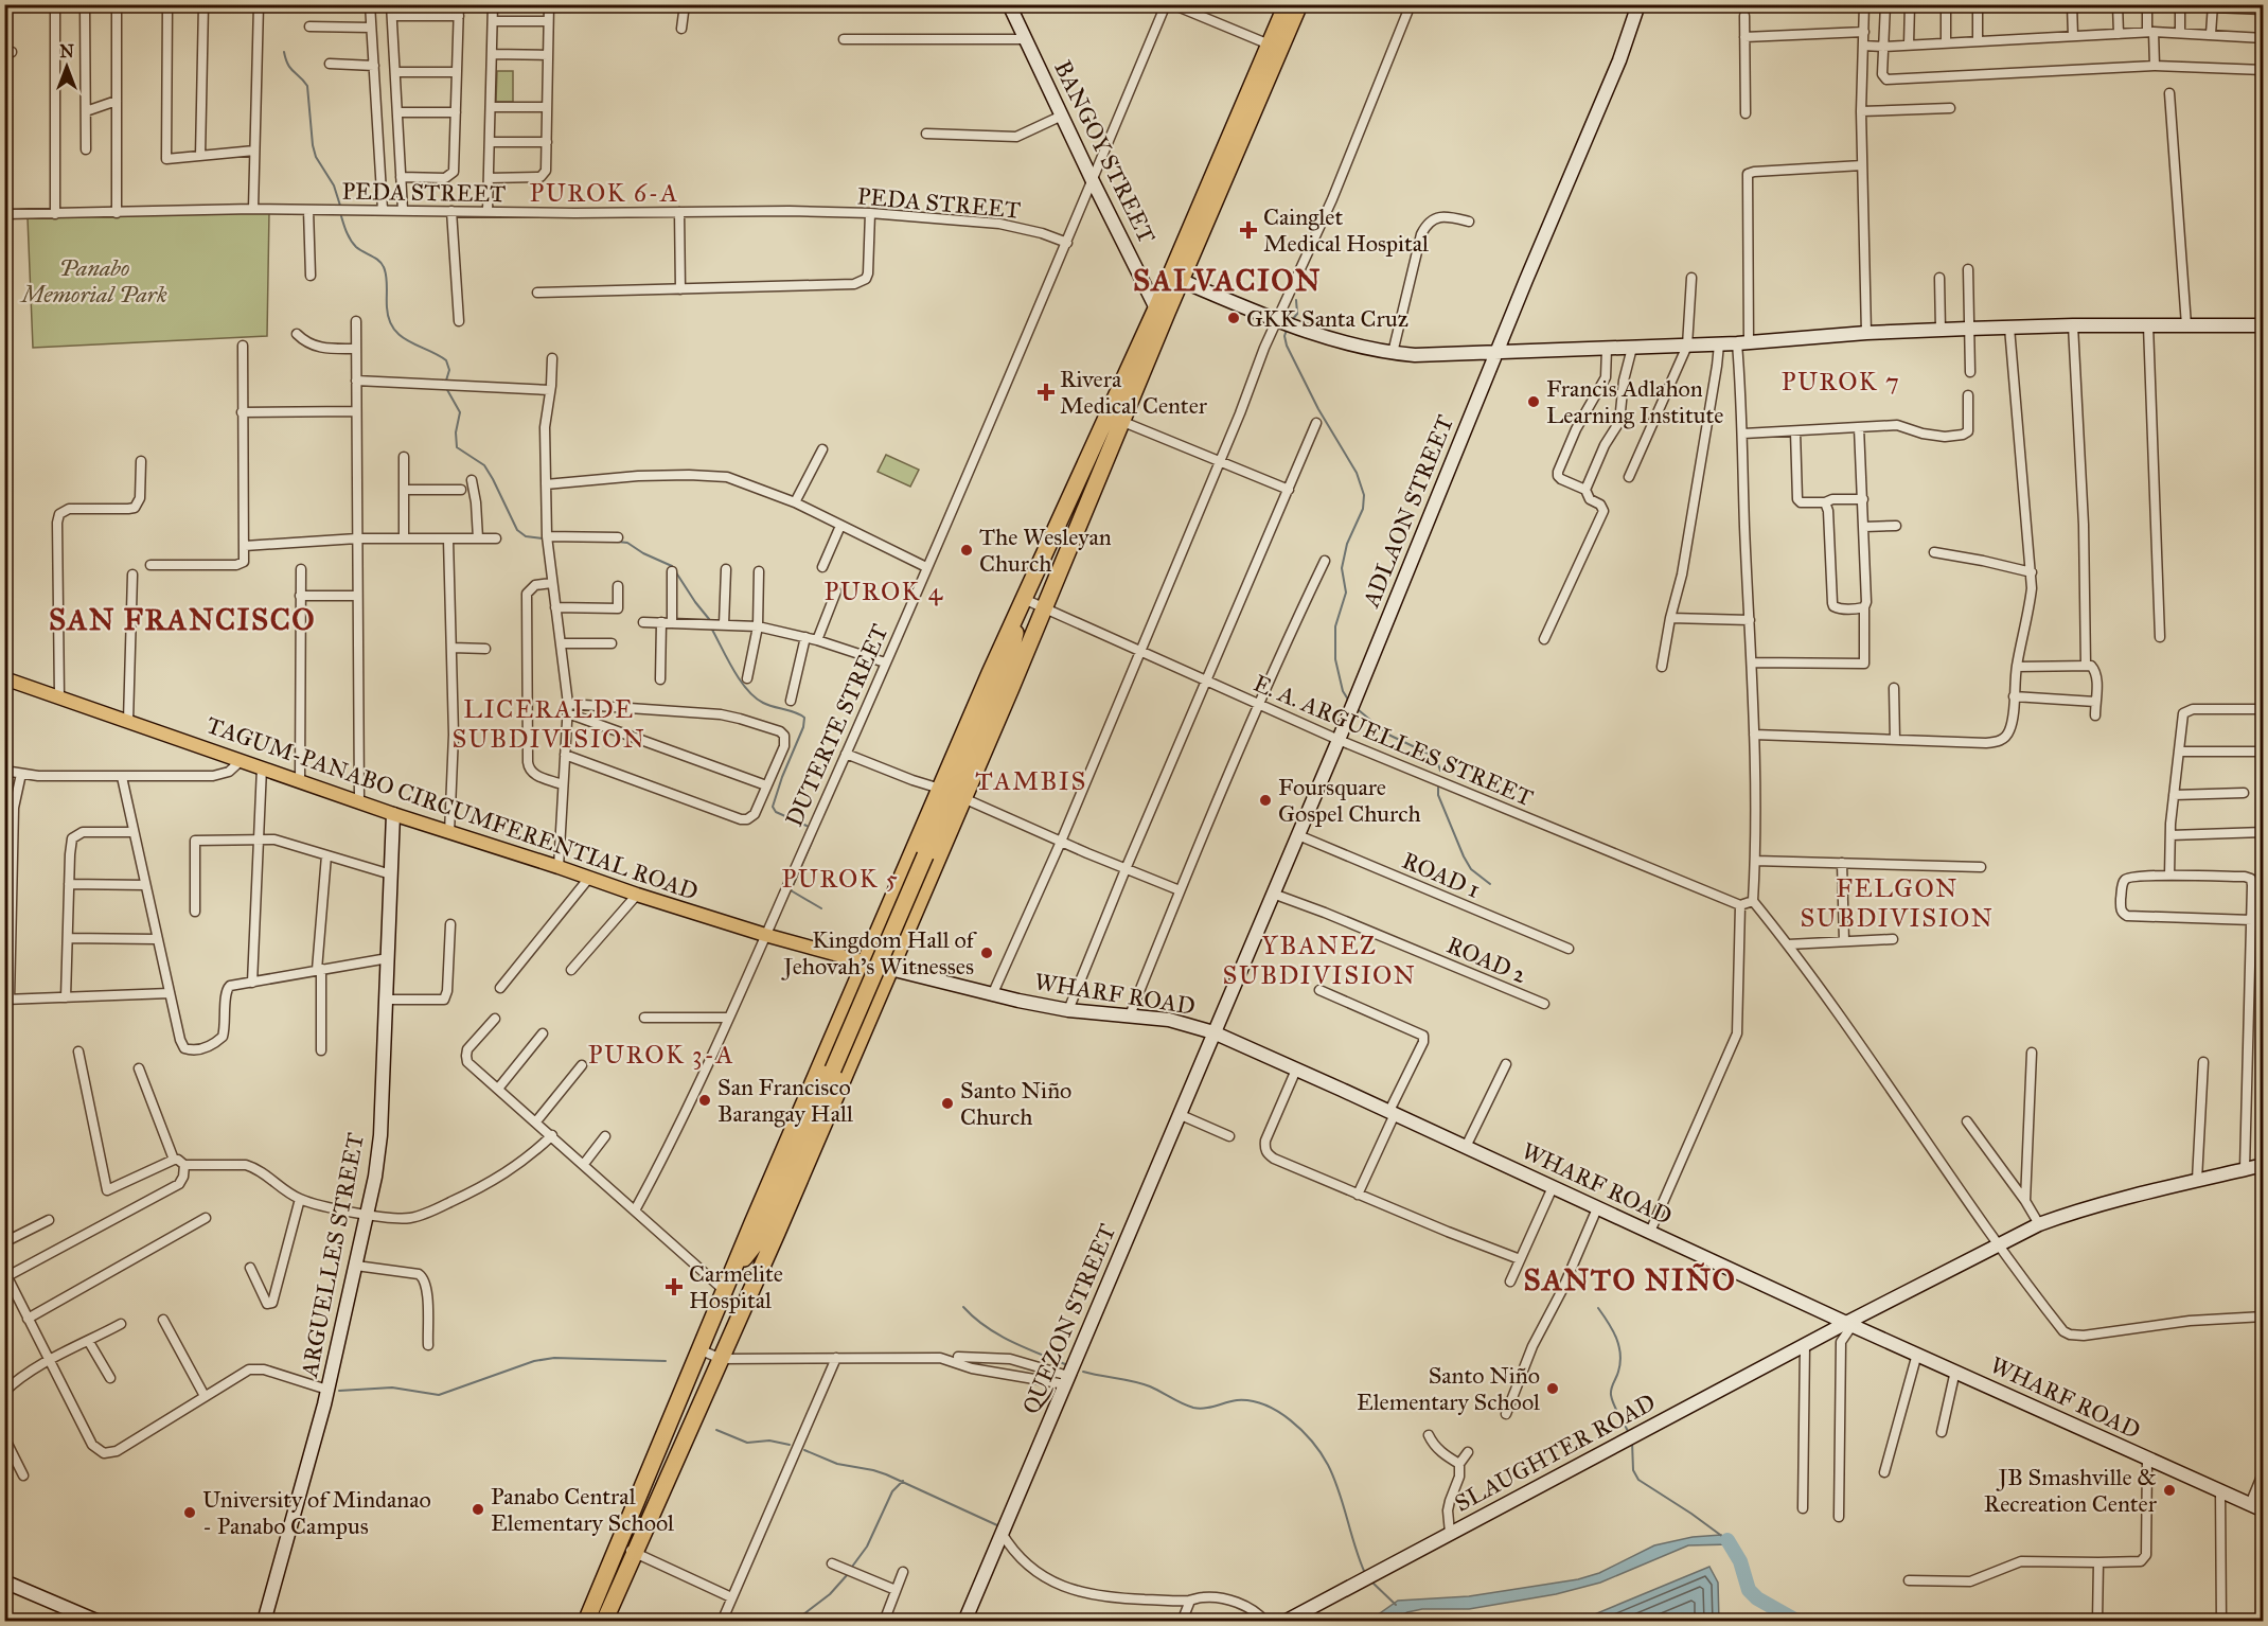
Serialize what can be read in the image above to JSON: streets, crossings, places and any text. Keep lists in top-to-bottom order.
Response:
{
  "streets": {
    "main road": ["TAGUM-PANABO CIRCUMFERENTIAL ROAD"],
    "street": [
      "BANGOY STREET",
      "PEDA STREET",
      "ADLAON STREET",
      "DUTERTE STREET",
      "E. A. ARGUELLES STREET",
      "ROAD 1",
      "ROAD 2",
      "WHARF ROAD",
      "ARGUELLES STREET",
      "QUEZON STREET",
      "SLAUGHTER ROAD"
    ]
  },
  "crossings": [
    ["BANGOY STREET", "DUTERTE STREET"],
    ["PEDA STREET", "DUTERTE STREET"],
    ["ADLAON STREET", "E. A. ARGUELLES STREET"],
    ["ADLAON STREET", "ROAD 1"],
    ["ADLAON STREET", "ROAD 2"],
    ["ADLAON STREET", "WHARF ROAD"],
    ["ADLAON STREET", "QUEZON STREET"],
    ["DUTERTE STREET", "TAGUM-PANABO CIRCUMFERENTIAL ROAD"],
    ["TAGUM-PANABO CIRCUMFERENTIAL ROAD", "WHARF ROAD"],
    ["TAGUM-PANABO CIRCUMFERENTIAL ROAD", "ARGUELLES STREET"],
    ["WHARF ROAD", "QUEZON STREET"],
    ["WHARF ROAD", "SLAUGHTER ROAD"]
  ],
  "districts": [
    "PUROK 6-A",
    "SALVACION",
    "PUROK 7",
    "PUROK 4",
    "SAN FRANCISCO",
    "LICERALDE SUBDIVISION",
    "TAMBIS",
    "PUROK 5",
    "FELGON SUBDIVISION",
    "YBANEZ SUBDIVISION",
    "PUROK 3-A",
    "SANTO NIÑO"
  ],
  "parks": ["Panabo Memorial Park"],
  "places": {
    "health": ["Cainglet Medical Hospital", "Rivera Medical Center", "Carmelite Hospital"],
    "other": [
      "GKK Santa Cruz",
      "Francis Adlahon Learning Institute",
      "The Wesleyan Church",
      "Foursquare Gospel Church",
      "Kingdom Hall of Jehovah's Witnesses",
      "San Francisco Barangay Hall",
      "Santo Niño Church",
      "Santo Niño Elementary School",
      "JB Smashville & Recreation Center",
      "Panabo Central Elementary School",
      "University of Mindanao - Panabo Campus"
    ]
  },
  "north": "top"
}
